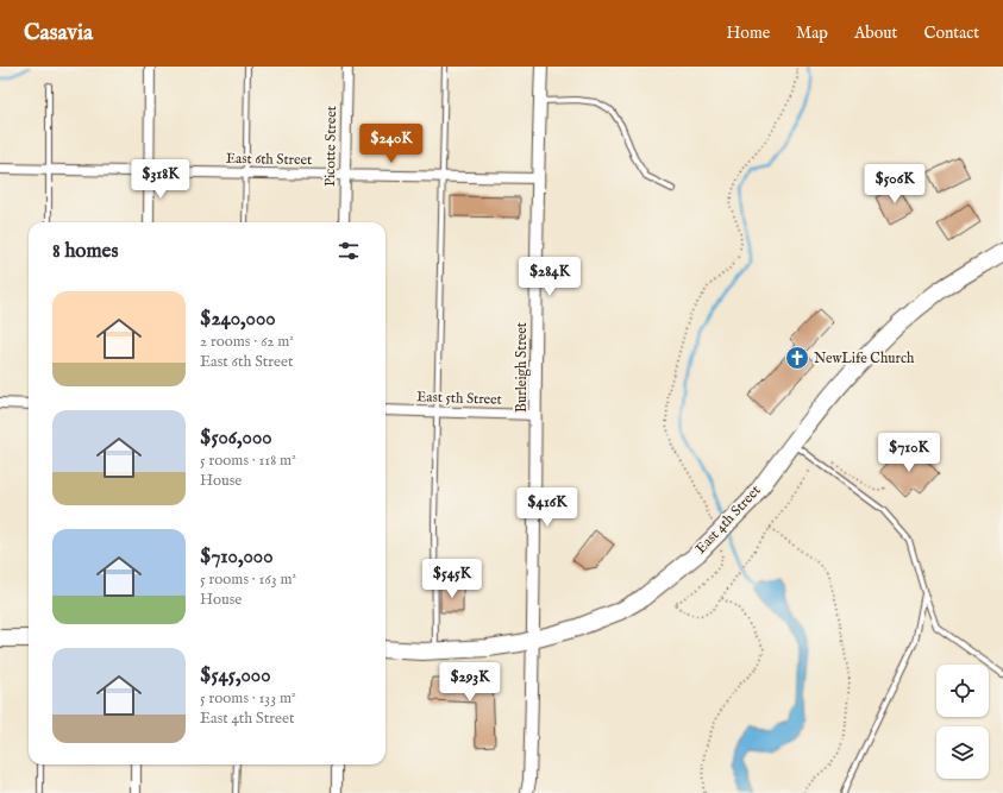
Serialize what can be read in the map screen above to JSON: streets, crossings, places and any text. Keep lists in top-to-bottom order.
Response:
{
  "streets": {
    "highway": ["East 4th Street"],
    "street": [
      "Picotte Street",
      "East 6th Street",
      "Burleigh Street",
      "East 5th Street"
    ]
  },
  "crossings": [
    ["Picotte Street", "East 6th Street"],
    ["East 6th Street", "Burleigh Street"],
    ["Burleigh Street", "East 5th Street"],
    ["Burleigh Street", "East 4th Street"]
  ],
  "places": {
    "church": ["NewLife Church"]
  },
  "page": {
    "header": "Casavia",
    "nav": [
      "Home",
      "Map",
      "About",
      "Contact"
    ],
    "price": [
      "$240K",
      "$318K",
      "$506K",
      "$284K",
      "$710K",
      "$416K",
      "$545K",
      "$293K"
    ],
    "heading": "8 homes",
    "list": [
      {
        "name": "$240,000",
        "note": "2 rooms · 62 m² · East 6th Street"
      },
      {
        "name": "$506,000",
        "note": "5 rooms · 118 m² · House"
      },
      {
        "name": "$710,000",
        "note": "5 rooms · 163 m² · House"
      },
      {
        "name": "$545,000",
        "note": "5 rooms · 133 m² · East 4th Street"
      }
    ]
  }
}
